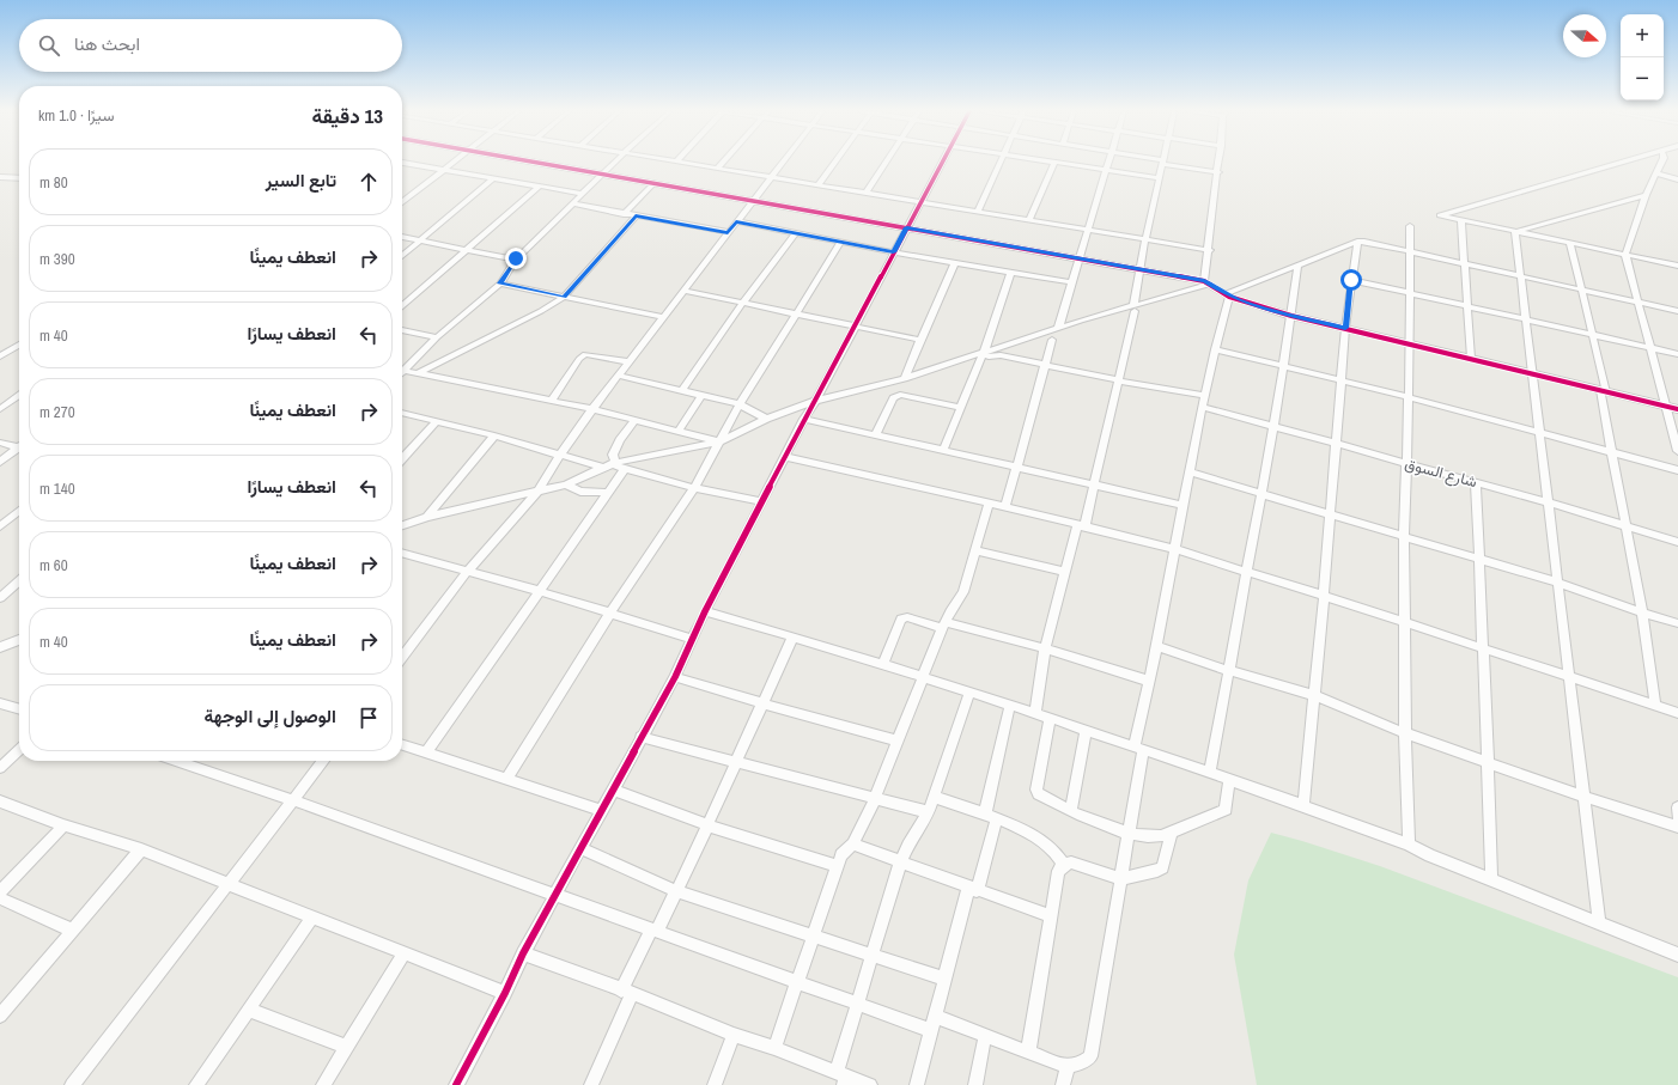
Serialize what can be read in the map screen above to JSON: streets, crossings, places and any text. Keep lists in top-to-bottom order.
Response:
{
  "streets": {
    "street": ["شارع السوق"]
  },
  "north": "right",
  "page": {
    "map_buttons": ["+", "−"],
    "search": "ابحث هنا",
    "heading": ["13 دقيقة", "سيرًا · 1.0 km"],
    "list": [
      ["تابع السير", "80 m"],
      ["انعطف يمينًا", "390 m"],
      ["انعطف يسارًا", "40 m"],
      ["انعطف يمينًا", "270 m"],
      ["انعطف يسارًا", "140 m"],
      ["انعطف يمينًا", "60 m"],
      ["انعطف يمينًا", "40 m"],
      "الوصول إلى الوجهة"
    ]
  }
}
